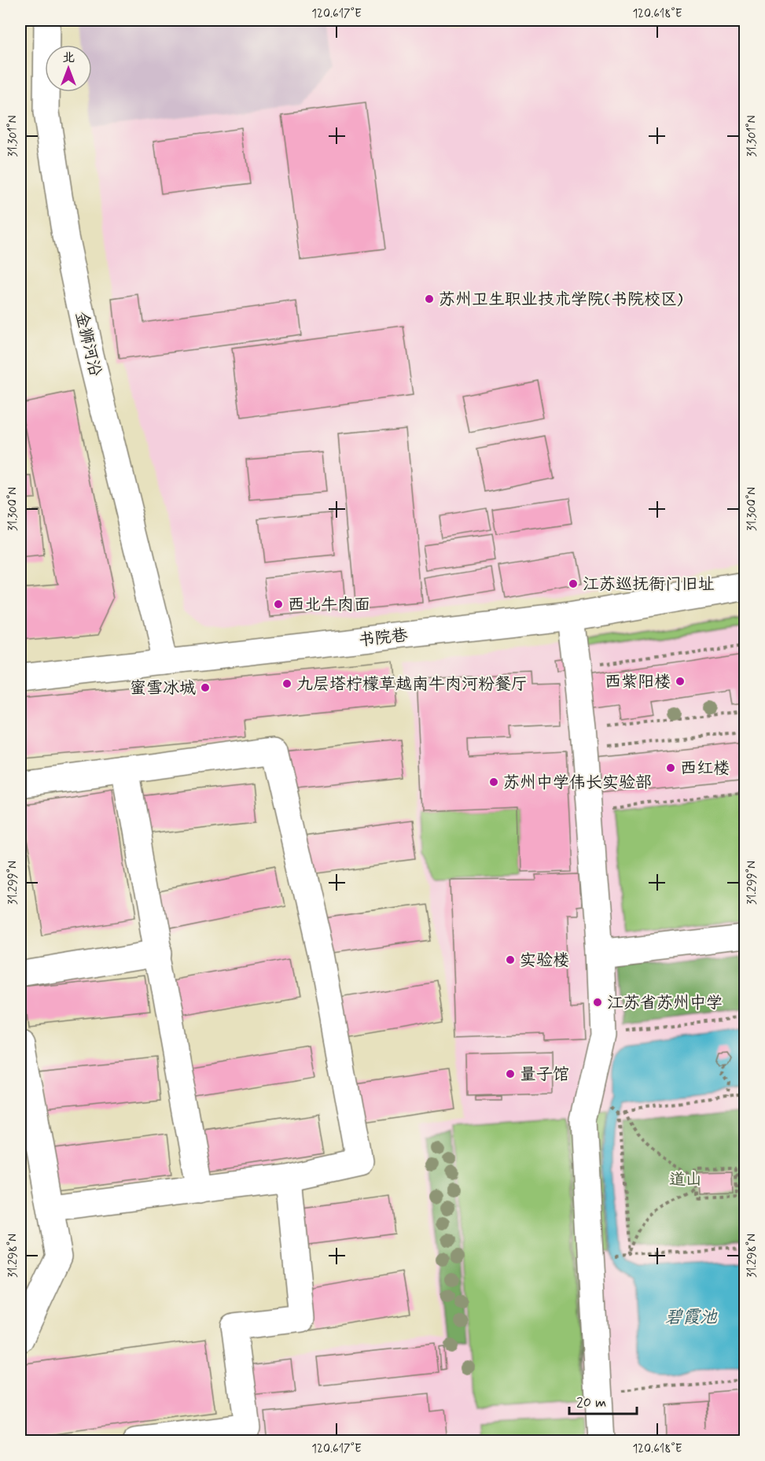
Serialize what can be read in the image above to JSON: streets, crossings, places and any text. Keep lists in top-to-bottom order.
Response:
{
  "streets": {
    "street": ["金狮河沿", "书院巷"]
  },
  "crossings": [
    ["金狮河沿", "书院巷"]
  ],
  "water": ["碧霞池"],
  "parks": ["道山"],
  "places": [
    "苏州卫生职业技术学院(书院校区)",
    "江苏巡抚衙门旧址",
    "西北牛肉面",
    "西紫阳楼",
    "九层塔柠檬草越南牛肉河粉餐厅",
    "蜜雪冰城",
    "西红楼",
    "苏州中学伟长实验部",
    "实验楼",
    "江苏省苏州中学",
    "量子馆"
  ],
  "scale_bar": "20 m",
  "north": "top",
  "coordinates": [
    "120.617°E",
    "120.618°E",
    "31.301°N",
    "31.300°N",
    "31.299°N",
    "31.298°N"
  ]
}
